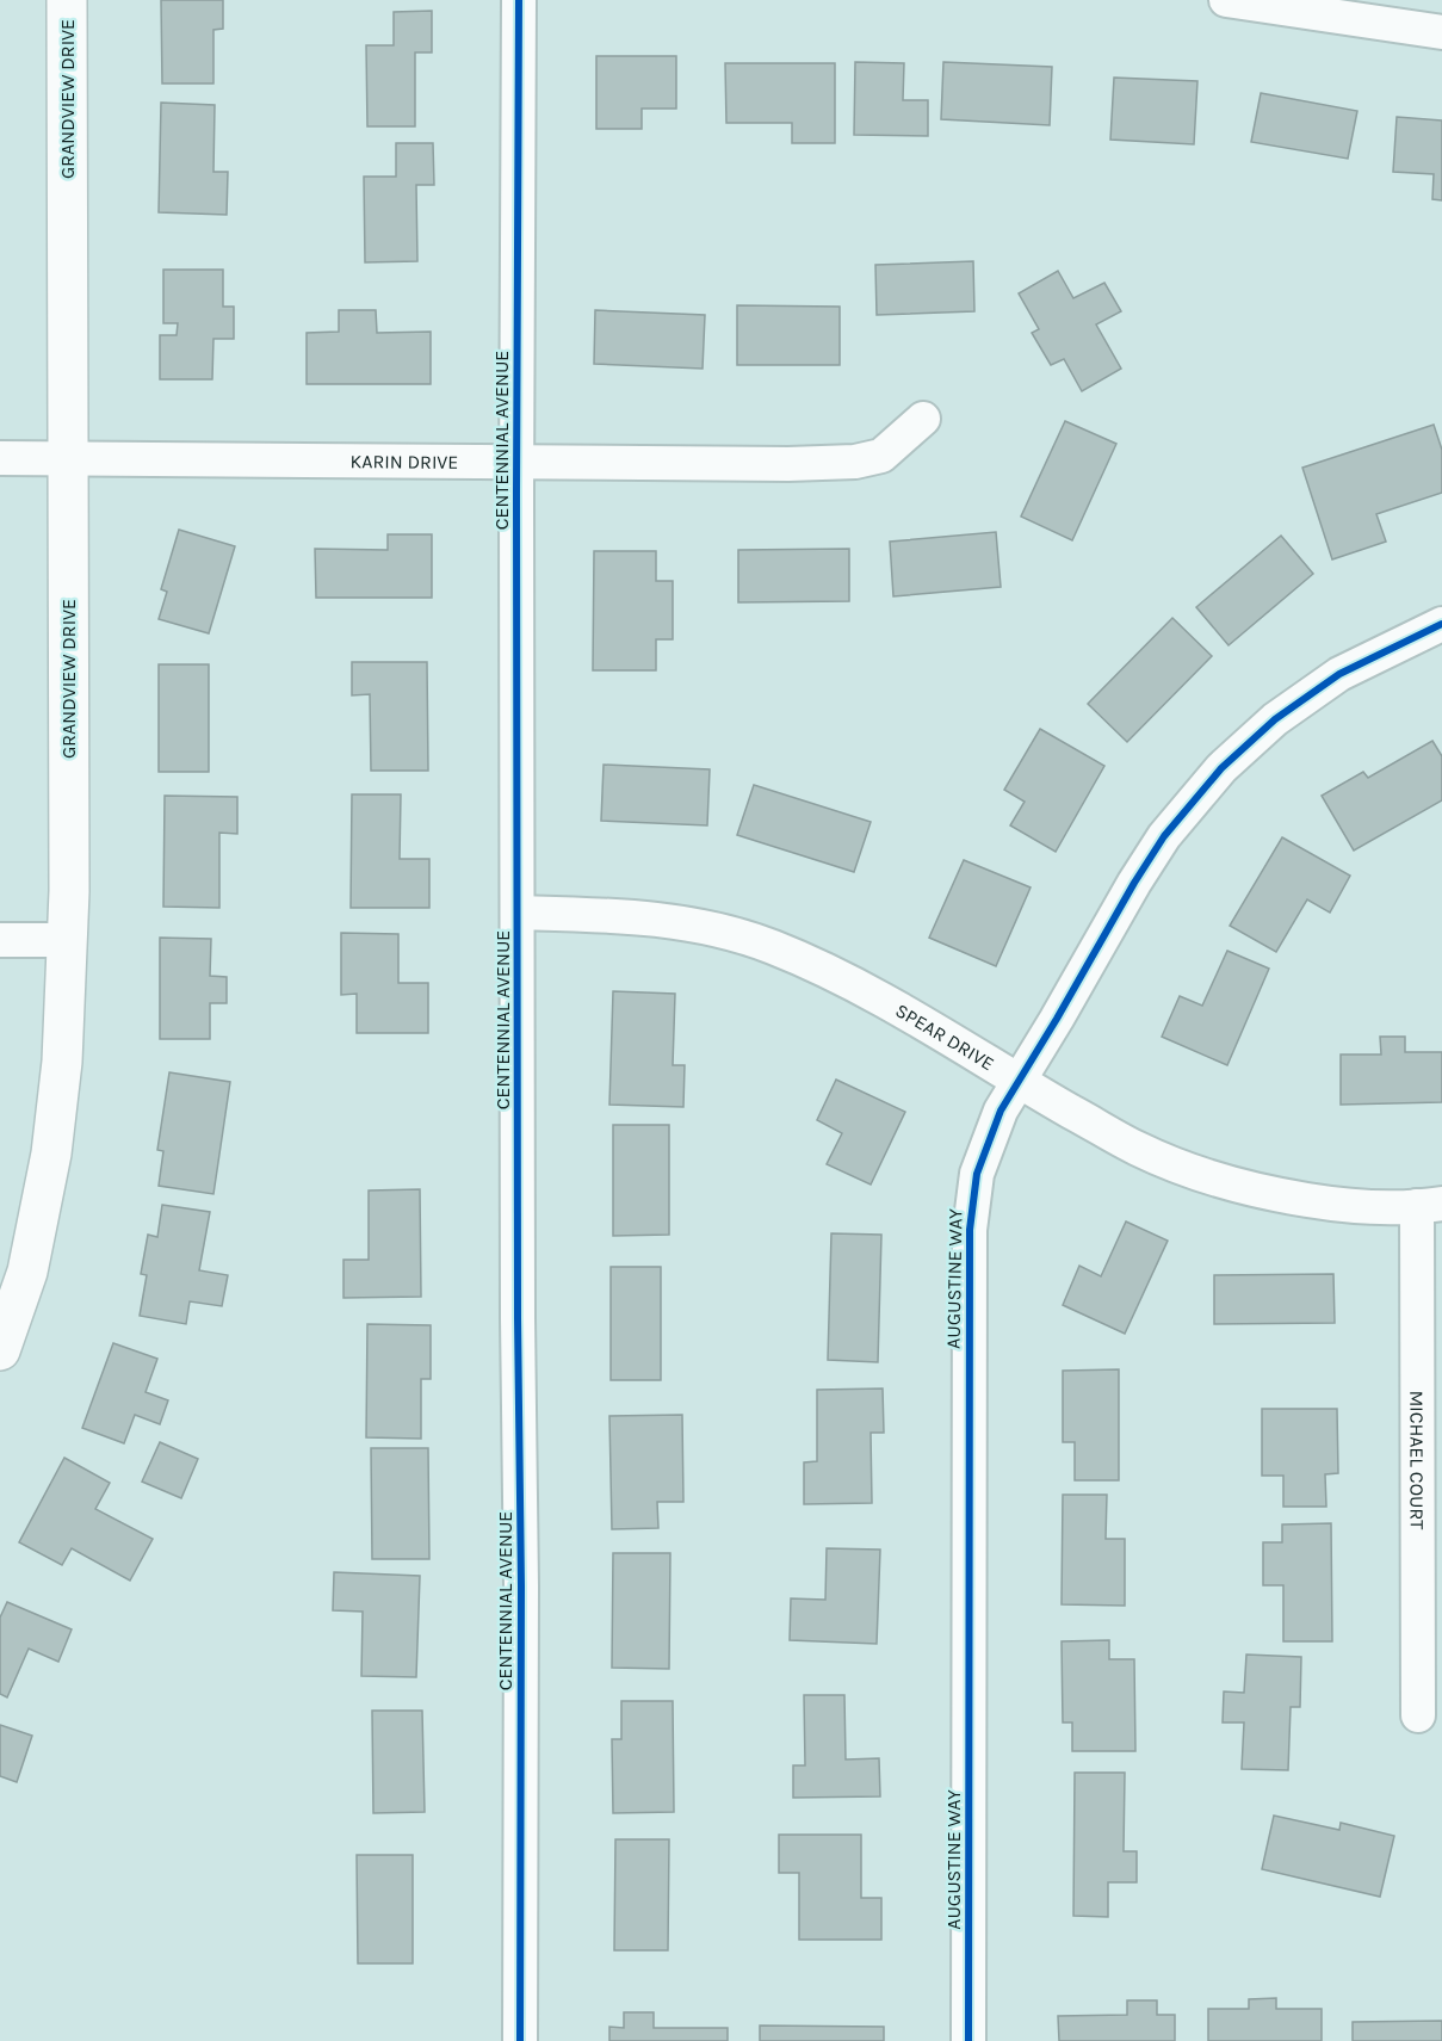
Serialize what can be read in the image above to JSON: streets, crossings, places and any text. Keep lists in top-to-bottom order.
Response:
{
  "streets": {
    "street": [
      "GRANDVIEW DRIVE",
      "CENTENNIAL AVENUE",
      "KARIN DRIVE",
      "SPEAR DRIVE",
      "AUGUSTINE WAY",
      "MICHAEL COURT"
    ]
  },
  "crossings": [
    ["GRANDVIEW DRIVE", "KARIN DRIVE"],
    ["CENTENNIAL AVENUE", "KARIN DRIVE"],
    ["CENTENNIAL AVENUE", "SPEAR DRIVE"],
    ["SPEAR DRIVE", "AUGUSTINE WAY"],
    ["SPEAR DRIVE", "MICHAEL COURT"]
  ]
}
